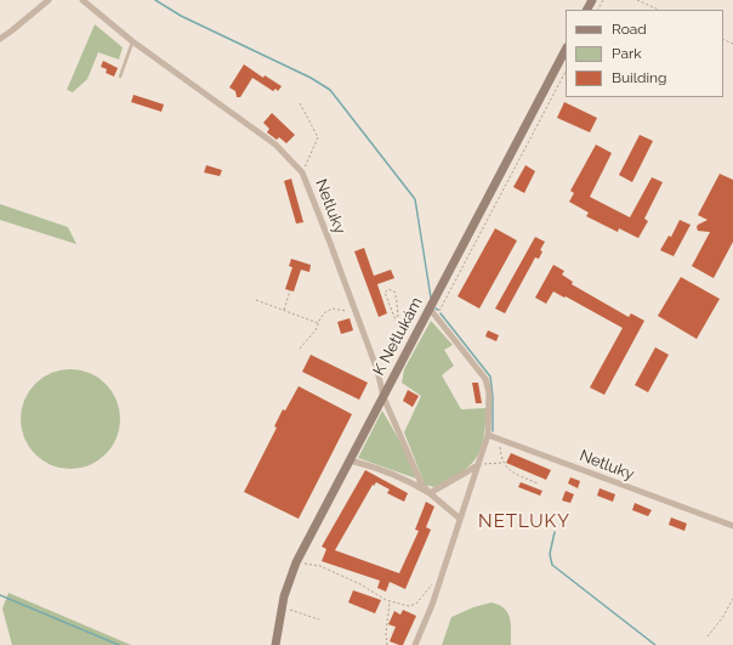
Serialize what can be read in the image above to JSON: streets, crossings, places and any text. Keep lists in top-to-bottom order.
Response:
{
  "streets": {
    "street": ["Netluky", "K Netlukám"]
  },
  "crossings": [
    ["Netluky", "K Netlukám"]
  ],
  "districts": ["NETLUKY"],
  "legend": ["Road", "Park", "Building"]
}
